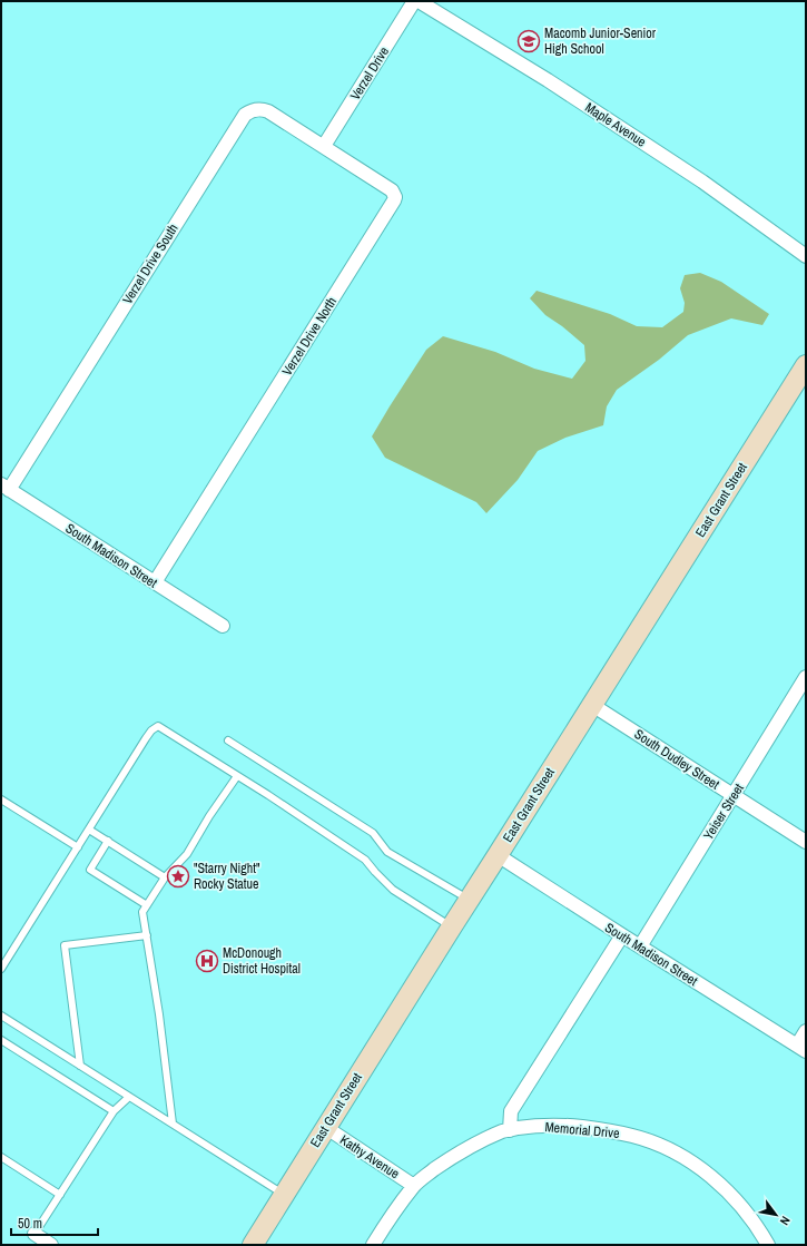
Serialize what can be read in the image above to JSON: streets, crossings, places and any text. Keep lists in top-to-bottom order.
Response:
{
  "streets": {
    "main road": ["East Grant Street"],
    "street": [
      "Verzel Drive",
      "Maple Avenue",
      "Verzel Drive South",
      "Verzel Drive North",
      "South Madison Street",
      "South Dudley Street",
      "Yeiser Street",
      "Memorial Drive",
      "Kathy Avenue"
    ]
  },
  "crossings": [
    ["Verzel Drive", "Verzel Drive South"],
    ["Verzel Drive", "Verzel Drive North"],
    ["Verzel Drive South", "Verzel Drive North"],
    ["Verzel Drive South", "South Madison Street"],
    ["Verzel Drive North", "South Madison Street"],
    ["East Grant Street", "South Madison Street"],
    ["East Grant Street", "South Dudley Street"],
    ["East Grant Street", "Kathy Avenue"],
    ["South Madison Street", "Yeiser Street"],
    ["South Dudley Street", "Yeiser Street"],
    ["Memorial Drive", "Kathy Avenue"]
  ],
  "places": {
    "school or university": ["Macomb Junior-Senior High School"],
    "place": ["\"Starry Night\" Rocky Statue"],
    "hospital": ["McDonough District Hospital"]
  },
  "scale_bar": "50 m",
  "north": "bottom right"
}
